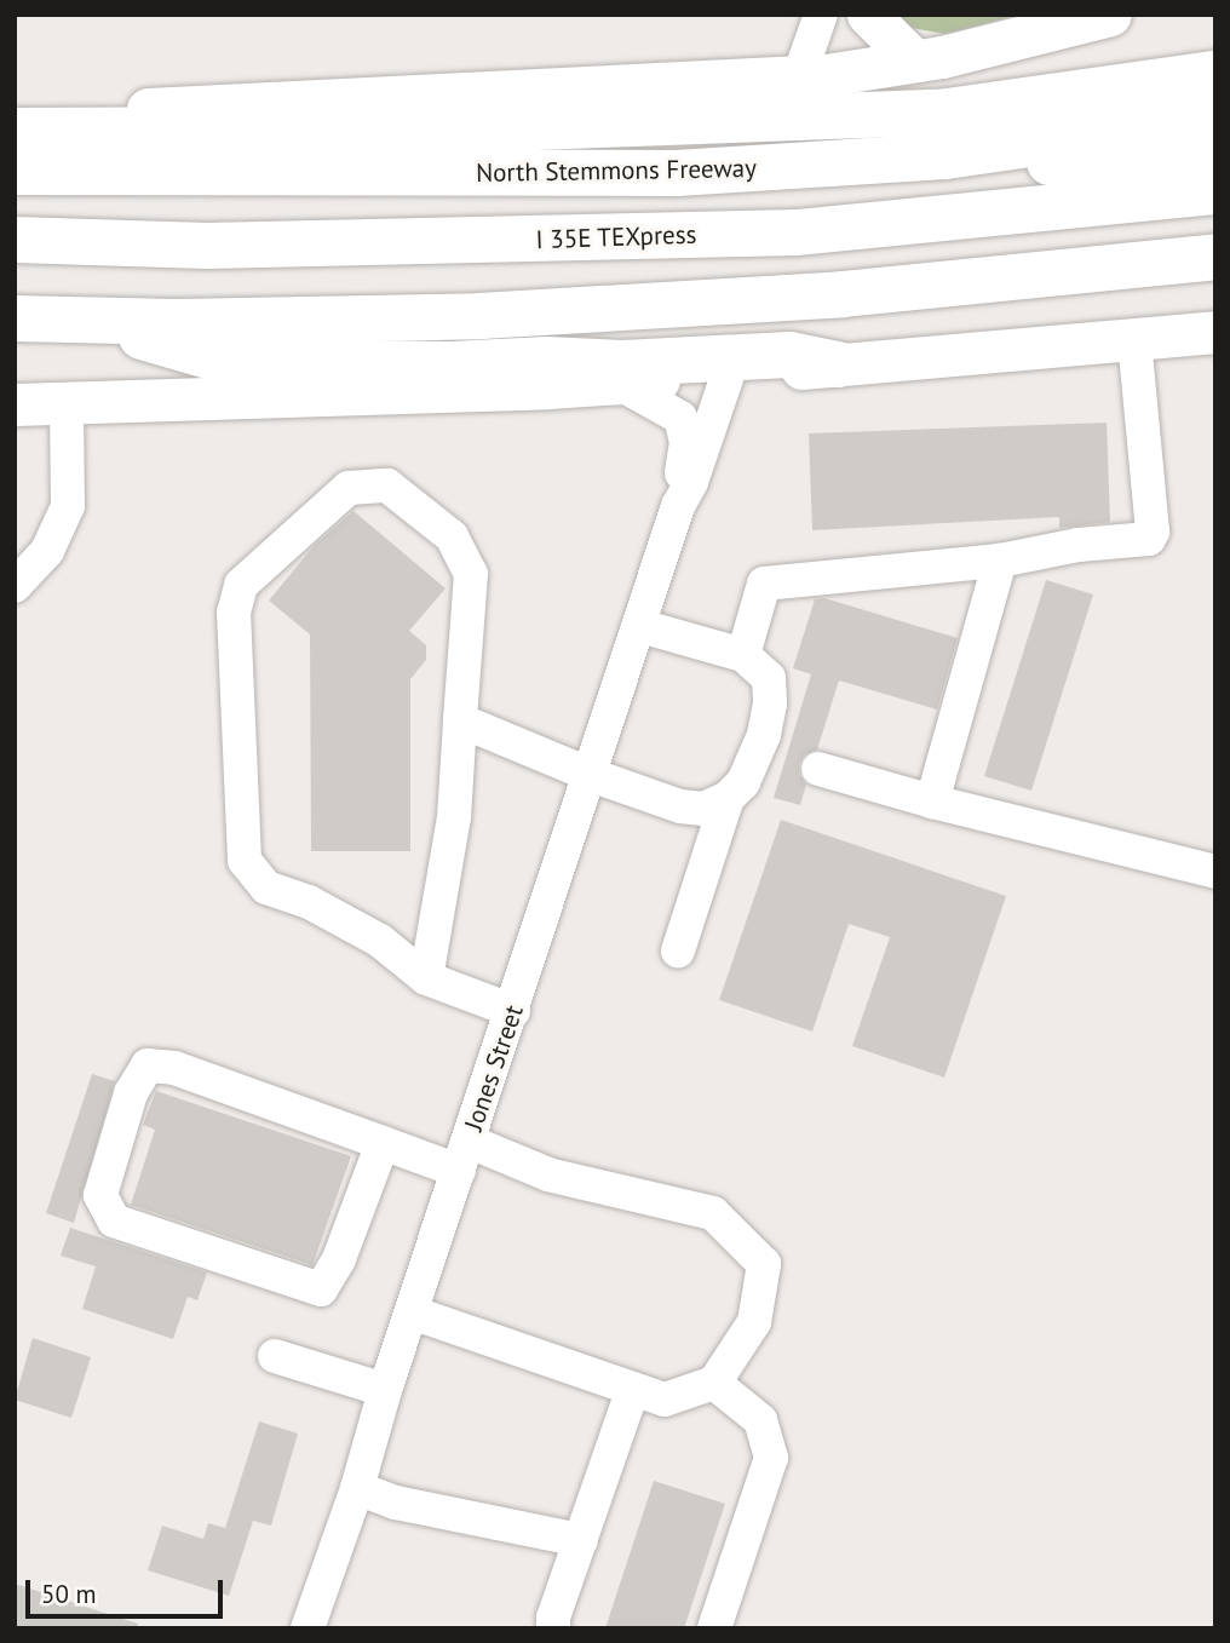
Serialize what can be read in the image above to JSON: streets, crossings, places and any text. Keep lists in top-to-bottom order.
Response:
{
  "streets": {
    "highway": ["North Stemmons Freeway", "I 35E TEXpress"],
    "street": ["Jones Street"]
  },
  "scale_bar": "50 m"
}
